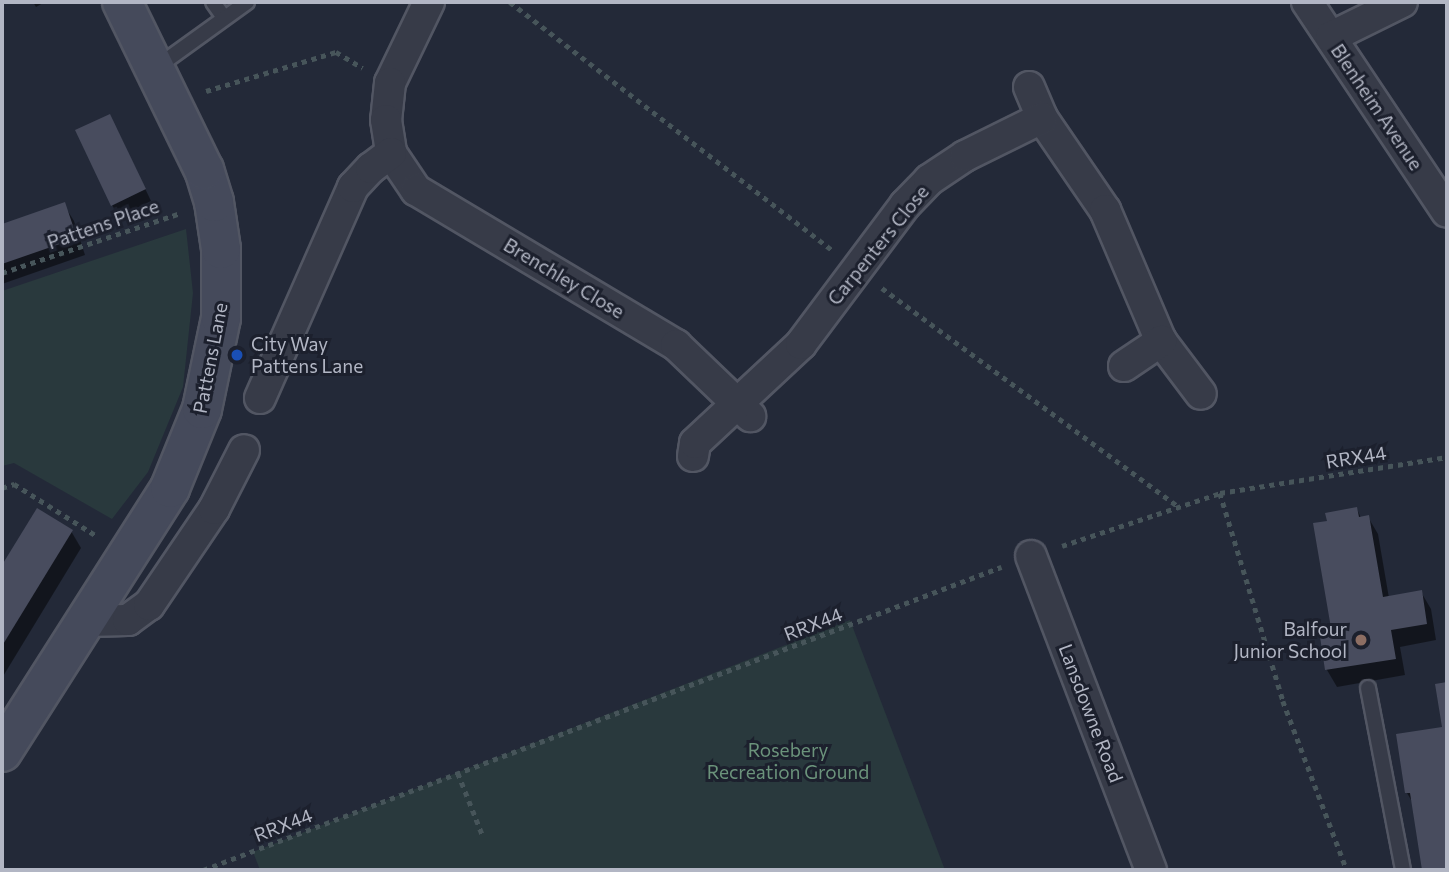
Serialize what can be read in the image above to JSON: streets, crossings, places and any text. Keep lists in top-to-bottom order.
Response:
{
  "streets": {
    "street": [
      "Blenheim Avenue",
      "Carpenters Close",
      "Brenchley Close",
      "Pattens Lane",
      "Lansdowne Road"
    ],
    "path": ["Pattens Place", "RRX44"]
  },
  "crossings": [
    ["Pattens Place", "Pattens Lane"],
    ["Carpenters Close", "Brenchley Close"],
    ["RRX44", "Lansdowne Road"]
  ],
  "parks": ["Rosebery Recreation Ground"],
  "places": ["City Way Pattens Lane", "Balfour Junior School"]
}
